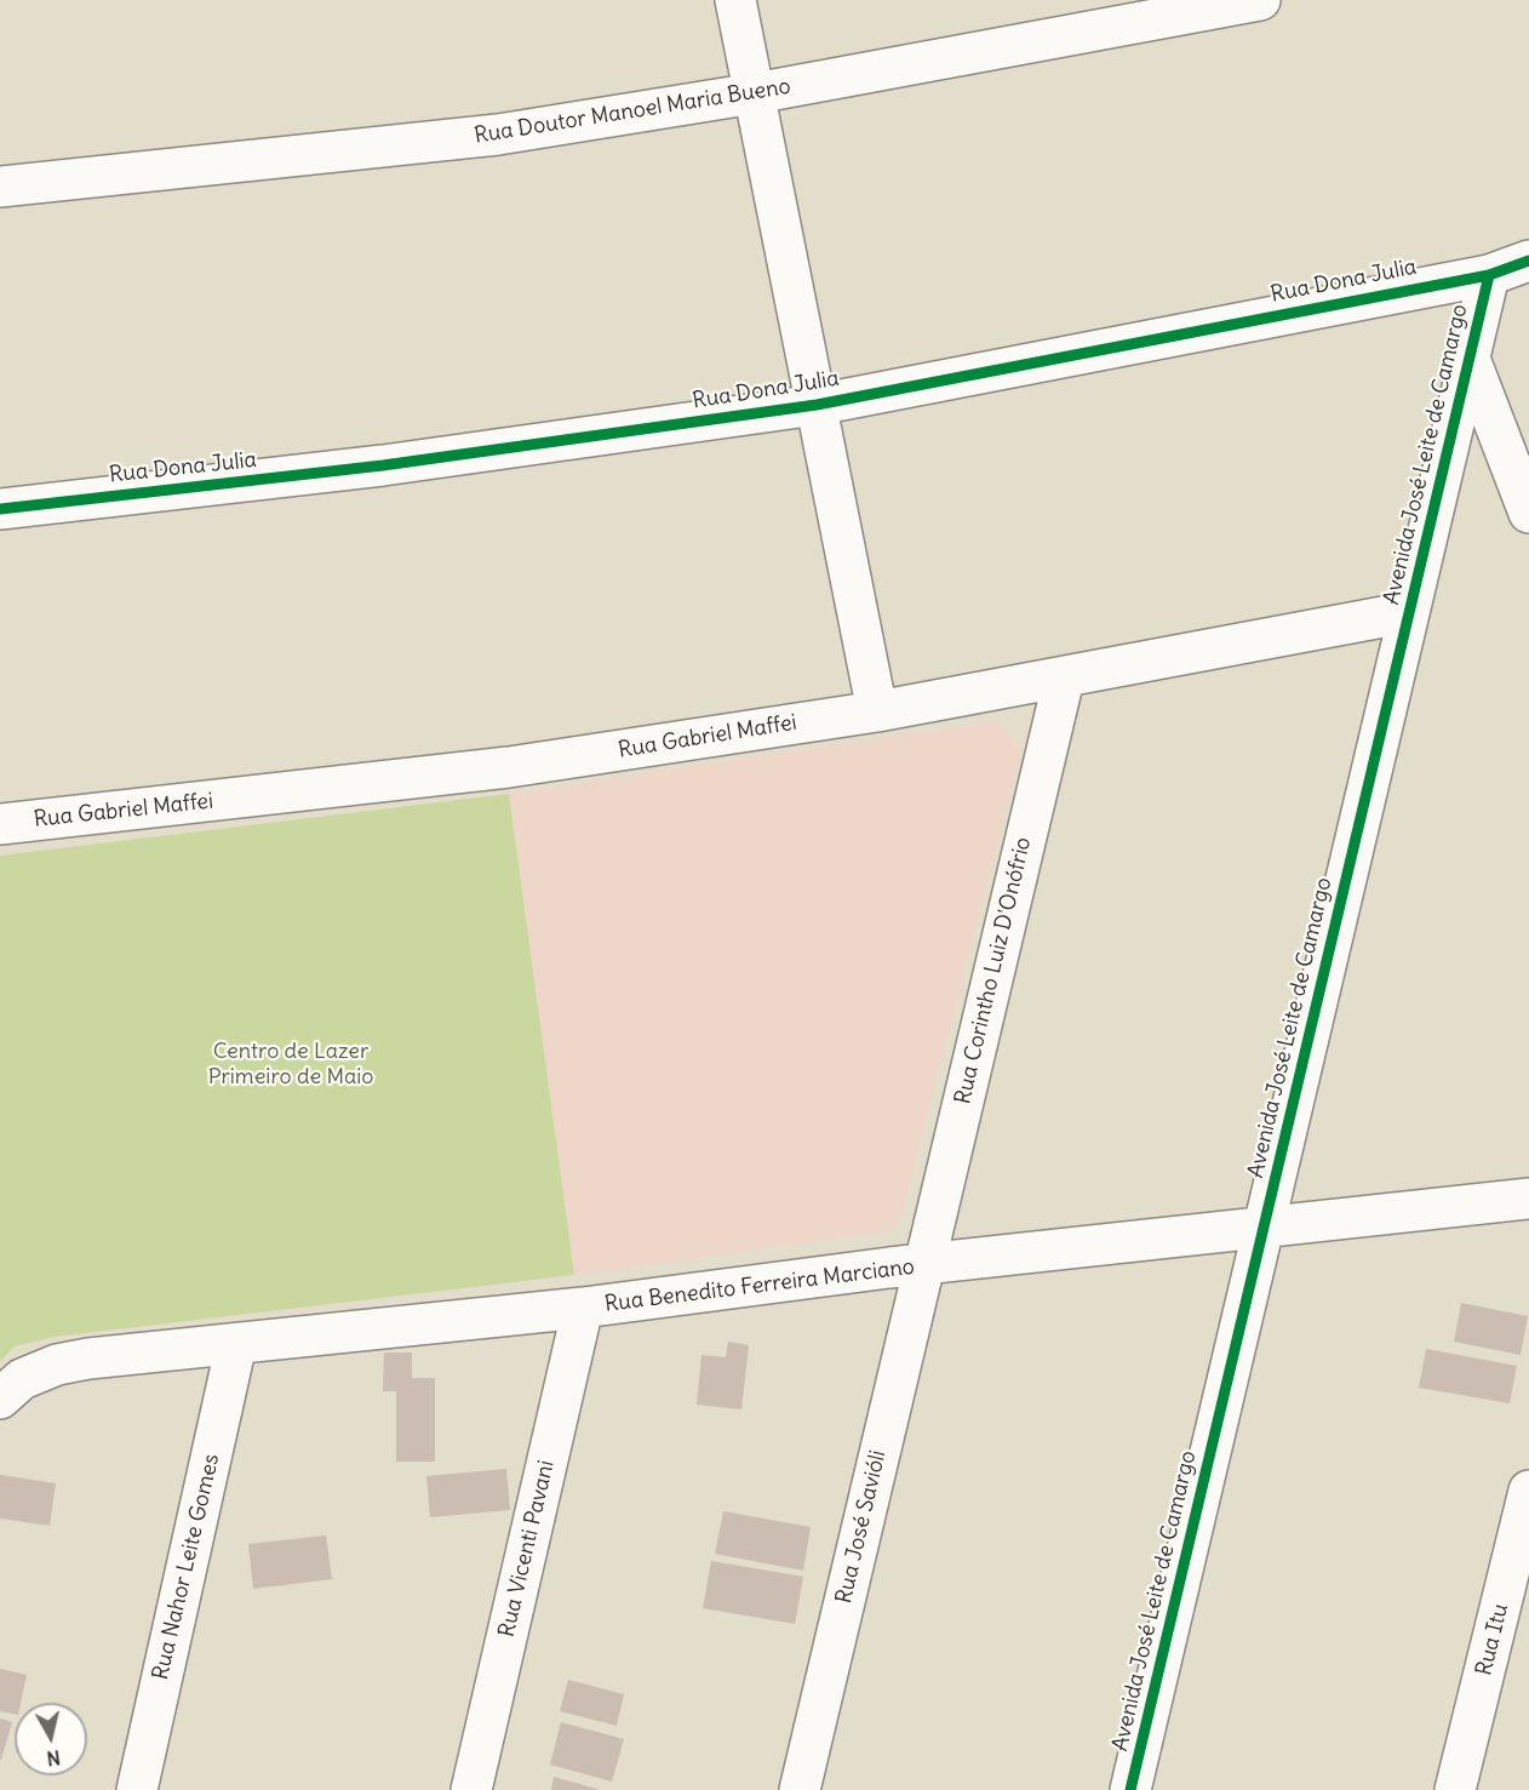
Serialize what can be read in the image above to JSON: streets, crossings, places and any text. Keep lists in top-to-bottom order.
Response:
{
  "streets": {
    "street": [
      "Rua Doutor Manoel Maria Bueno",
      "Rua Dona Julia",
      "Avenida José Leite de Camargo",
      "Rua Gabriel Maffei",
      "Rua Corintho Luiz D'Onófrio",
      "Rua Benedito Ferreira Marciano",
      "Rua José Savióli",
      "Rua Vicenti Pavani",
      "Rua Nahor Leite Gomes",
      "Rua Itu"
    ]
  },
  "crossings": [
    ["Rua Dona Julia", "Avenida José Leite de Camargo"],
    ["Avenida José Leite de Camargo", "Rua Gabriel Maffei"],
    ["Avenida José Leite de Camargo", "Rua Benedito Ferreira Marciano"],
    ["Rua Gabriel Maffei", "Rua Corintho Luiz D'Onófrio"],
    ["Rua Corintho Luiz D'Onófrio", "Rua Benedito Ferreira Marciano"],
    ["Rua Corintho Luiz D'Onófrio", "Rua José Savióli"],
    ["Rua Benedito Ferreira Marciano", "Rua José Savióli"],
    ["Rua Benedito Ferreira Marciano", "Rua Vicenti Pavani"],
    ["Rua Benedito Ferreira Marciano", "Rua Nahor Leite Gomes"]
  ],
  "parks": ["Centro de Lazer Primeiro de Maio"],
  "north": "bottom"
}
